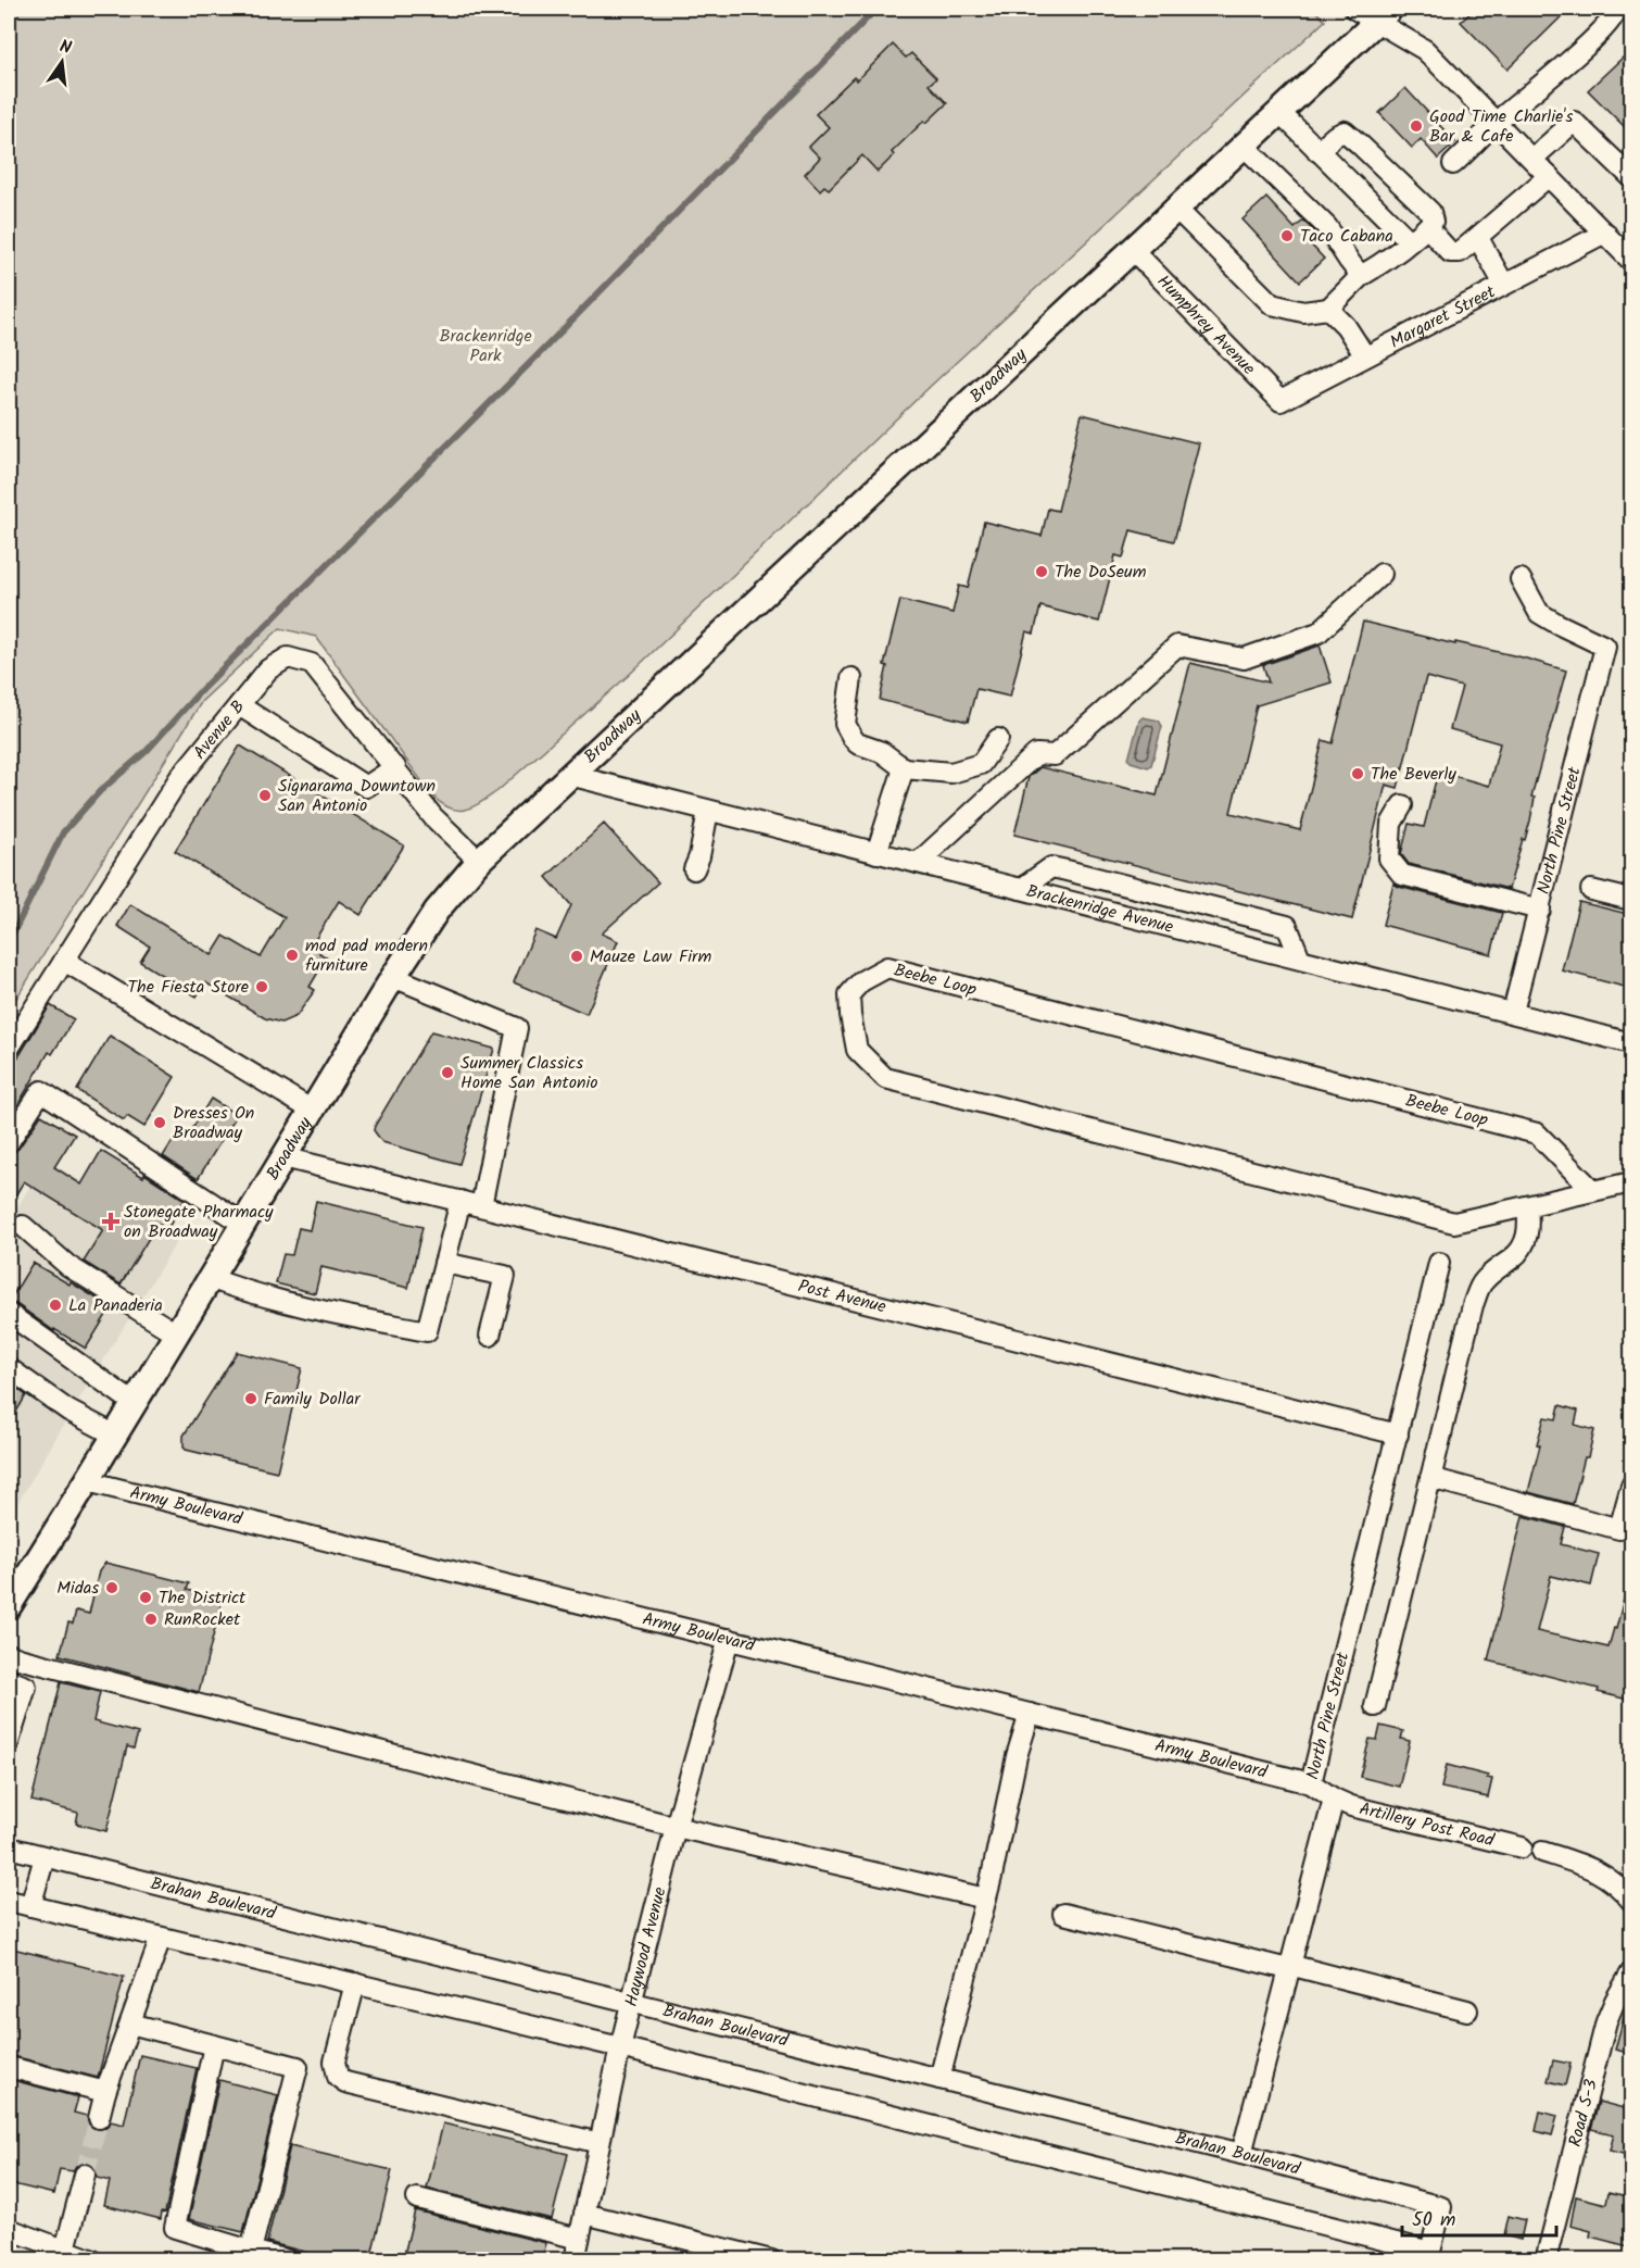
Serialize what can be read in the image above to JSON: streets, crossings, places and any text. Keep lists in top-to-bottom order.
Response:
{
  "streets": {
    "main road": ["Broadway"],
    "street": [
      "Margaret Street",
      "Humphrey Avenue",
      "Avenue B",
      "North Pine Street",
      "Brackenridge Avenue",
      "Beebe Loop",
      "Post Avenue",
      "Army Boulevard",
      "Artillery Post Road",
      "Brahan Boulevard",
      "Haywood Avenue",
      "Road S-3"
    ]
  },
  "crossings": [
    ["Margaret Street", "Humphrey Avenue"],
    ["Humphrey Avenue", "Broadway"],
    ["Broadway", "Avenue B"],
    ["Broadway", "Brackenridge Avenue"],
    ["Broadway", "Post Avenue"],
    ["Broadway", "Army Boulevard"],
    ["North Pine Street", "Brackenridge Avenue"],
    ["North Pine Street", "Post Avenue"],
    ["North Pine Street", "Army Boulevard"],
    ["North Pine Street", "Artillery Post Road"],
    ["North Pine Street", "Brahan Boulevard"],
    ["Army Boulevard", "Haywood Avenue"],
    ["Brahan Boulevard", "Haywood Avenue"]
  ],
  "parks": ["Brackenridge Park"],
  "places": {
    "other": [
      "Good Time Charlie's Bar & Cafe",
      "Taco Cabana",
      "The DoSeum",
      "The Beverly",
      "Signarama Downtown San Antonio",
      "mod pad modern furniture",
      "Mauze Law Firm",
      "The Fiesta Store",
      "Summer Classics Home San Antonio",
      "Dresses On Broadway",
      "La Panaderia",
      "Family Dollar",
      "Midas",
      "The District",
      "RunRocket"
    ],
    "health": ["Stonegate Pharmacy on Broadway"]
  },
  "scale_bar": "50 m",
  "north": "top"
}
